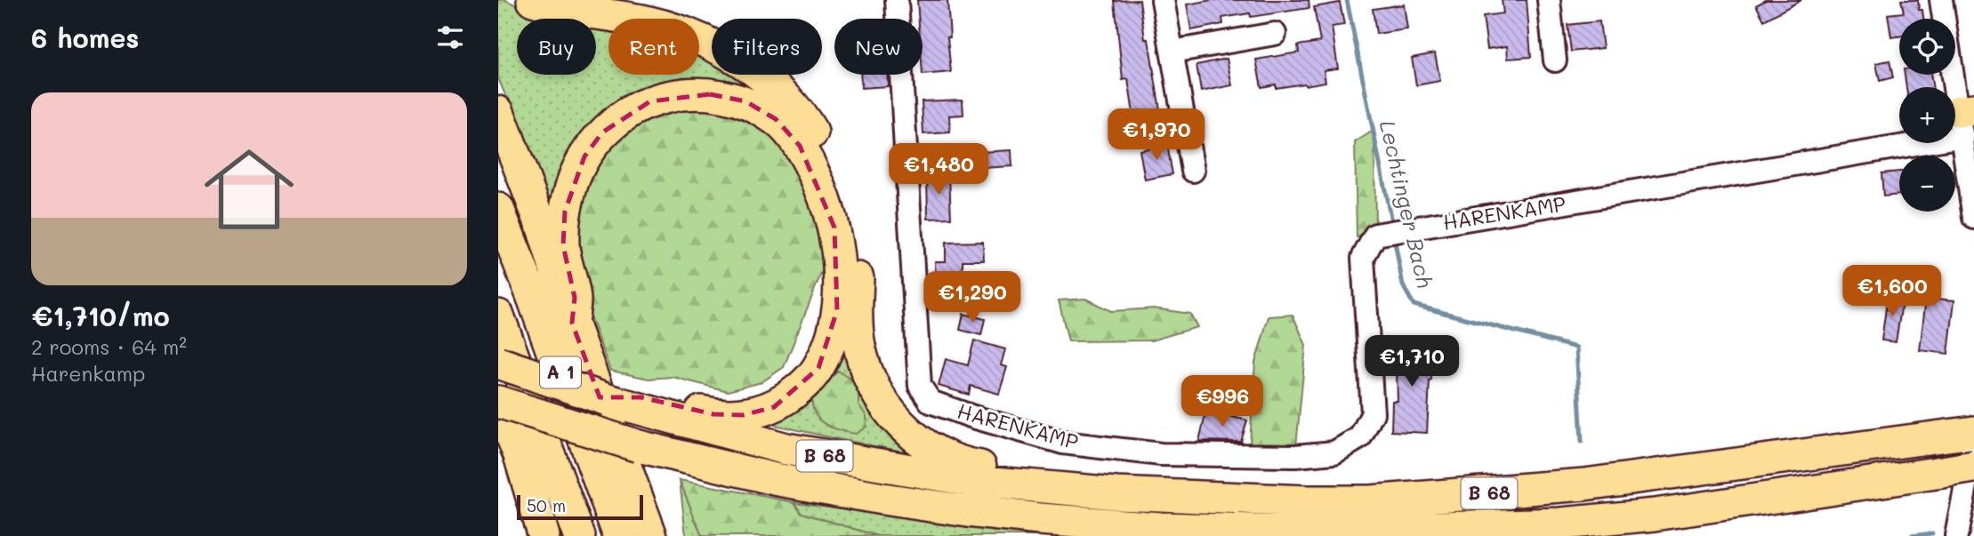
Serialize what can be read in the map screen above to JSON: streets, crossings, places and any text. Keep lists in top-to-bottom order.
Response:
{
  "streets": {
    "highway": ["A 1", "B 68"],
    "street": ["HARENKAMP"]
  },
  "water": ["Lechtinger Bach"],
  "scale_bar": "50 m",
  "page": {
    "heading": "6 homes",
    "map_buttons": ["+", "−"],
    "chip": [
      "Buy",
      "Rent",
      "Filters",
      "New"
    ],
    "list": [
      {
        "name": "€1,710/mo",
        "note": "2 rooms · 64 m² · Harenkamp"
      }
    ],
    "price": [
      "€1,970",
      "€1,480",
      "€1,600",
      "€1,290",
      "€1,710",
      "€996"
    ],
    "scale": "50 m"
  }
}
